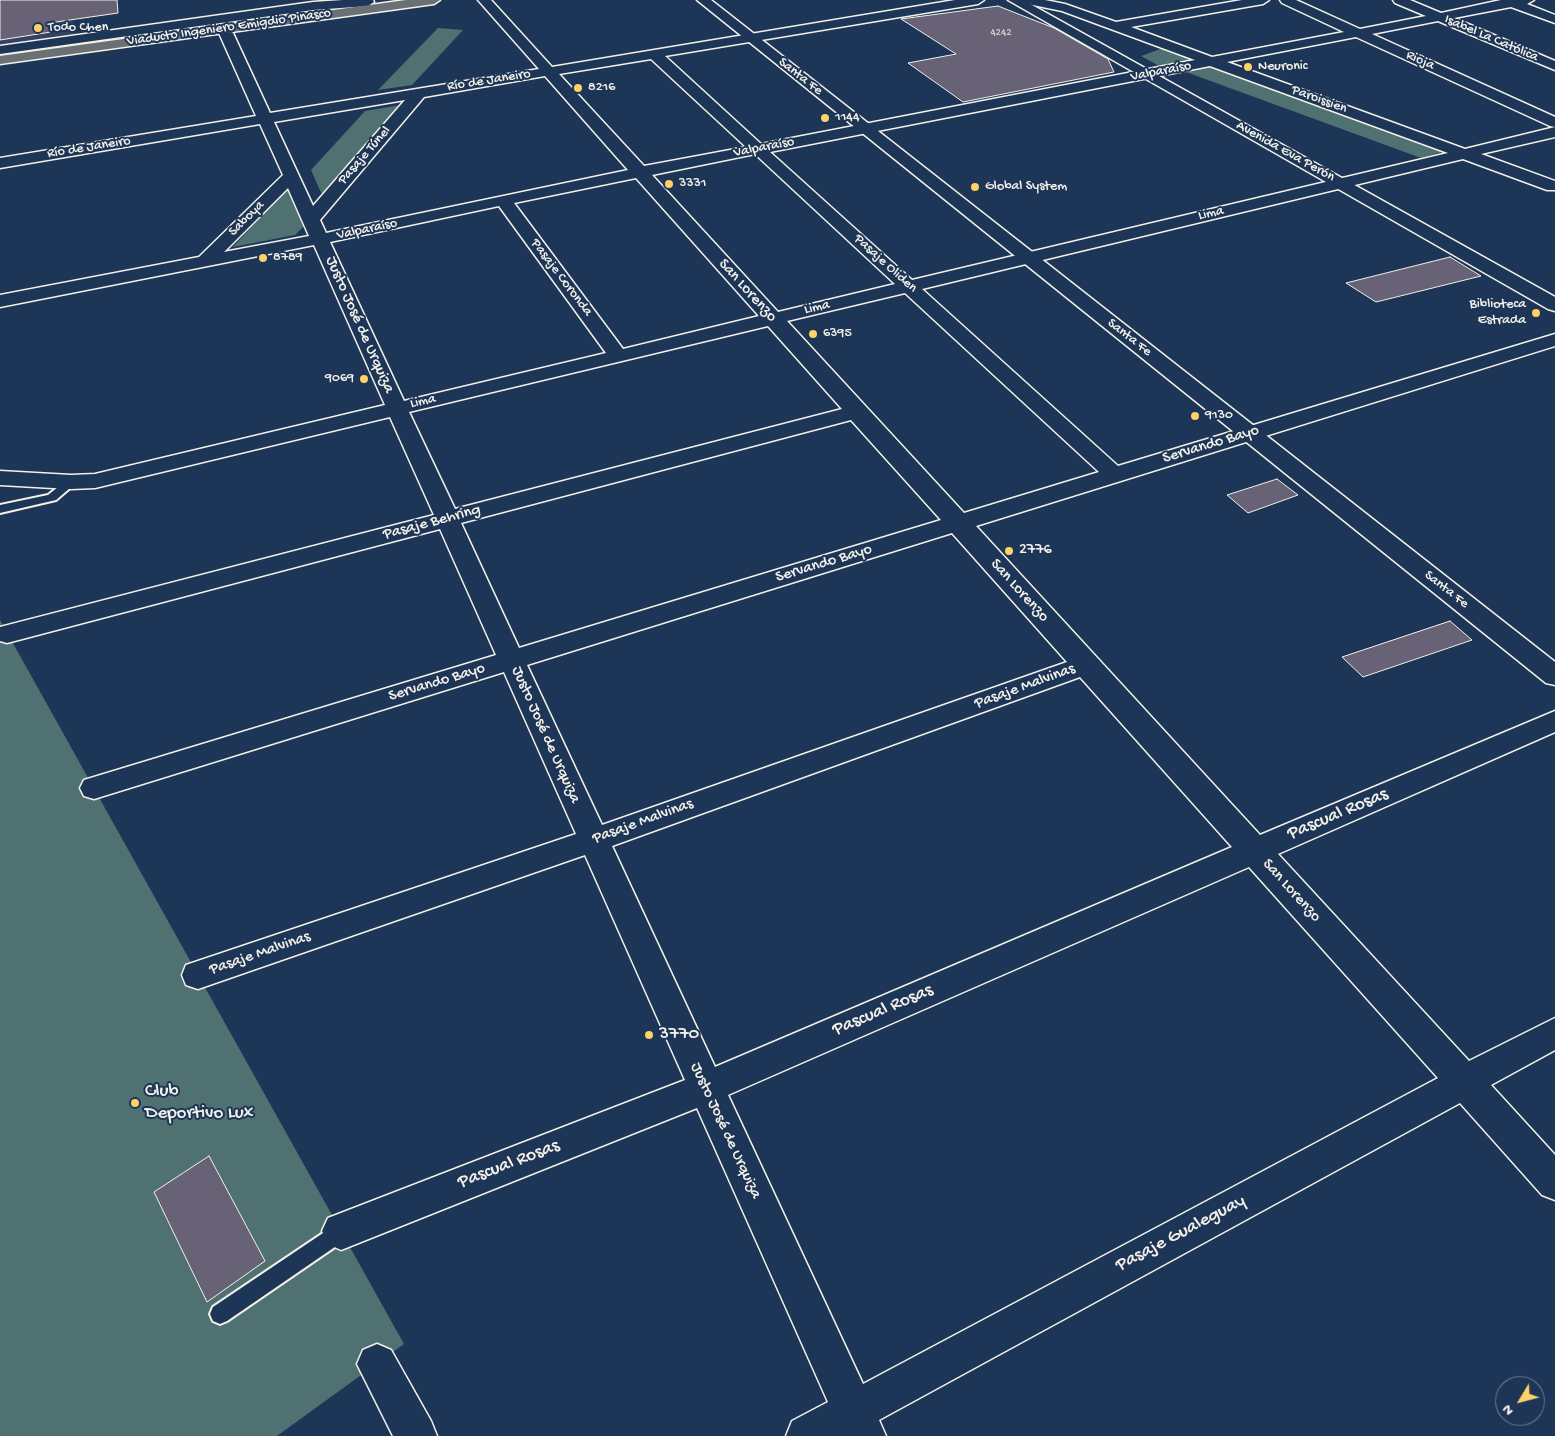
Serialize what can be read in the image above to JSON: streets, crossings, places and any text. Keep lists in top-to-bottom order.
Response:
{
  "streets": {
    "main road": ["Viaducto Ingeniero Emigdio Pinasco"],
    "street": [
      "Isabel La Católica",
      "Rioja",
      "Valparaíso",
      "Santa Fe",
      "Río de Janeiro",
      "Paroissien",
      "Avenida Eva Perón",
      "Pasaje Túnel",
      "Lima",
      "Saboya",
      "Pasaje Oliden",
      "Pasaje Coronda",
      "San Lorenzo",
      "Justo José de Urquiza",
      "Servando Bayo",
      "Pasaje Behring",
      "Pasaje Malvinas",
      "Pascual Rosas",
      "Pasaje Gualeguay"
    ]
  },
  "crossings": [
    ["Isabel La Católica", "Valparaíso"],
    ["Rioja", "Valparaíso"],
    ["Valparaíso", "Santa Fe"],
    ["Valparaíso", "Paroissien"],
    ["Valparaíso", "Avenida Eva Perón"],
    ["Valparaíso", "Pasaje Túnel"],
    ["Valparaíso", "Saboya"],
    ["Valparaíso", "Pasaje Oliden"],
    ["Valparaíso", "Pasaje Coronda"],
    ["Valparaíso", "San Lorenzo"],
    ["Valparaíso", "Justo José de Urquiza"],
    ["Santa Fe", "Río de Janeiro"],
    ["Santa Fe", "Lima"],
    ["Santa Fe", "Servando Bayo"],
    ["Río de Janeiro", "Pasaje Túnel"],
    ["Río de Janeiro", "Pasaje Oliden"],
    ["Río de Janeiro", "San Lorenzo"],
    ["Río de Janeiro", "Justo José de Urquiza"],
    ["Paroissien", "Lima"],
    ["Avenida Eva Perón", "Lima"],
    ["Pasaje Túnel", "Justo José de Urquiza"],
    ["Lima", "Pasaje Oliden"],
    ["Lima", "Pasaje Coronda"],
    ["Lima", "San Lorenzo"],
    ["Lima", "Justo José de Urquiza"],
    ["Saboya", "Justo José de Urquiza"],
    ["Pasaje Oliden", "Servando Bayo"],
    ["San Lorenzo", "Servando Bayo"],
    ["San Lorenzo", "Pasaje Behring"],
    ["San Lorenzo", "Pasaje Malvinas"],
    ["San Lorenzo", "Pascual Rosas"],
    ["San Lorenzo", "Pasaje Gualeguay"],
    ["Justo José de Urquiza", "Servando Bayo"],
    ["Justo José de Urquiza", "Pasaje Behring"],
    ["Justo José de Urquiza", "Pasaje Malvinas"],
    ["Justo José de Urquiza", "Pascual Rosas"],
    ["Justo José de Urquiza", "Pasaje Gualeguay"]
  ],
  "places": [
    "Todo Chen",
    "Neuronic",
    "8216",
    "1144",
    "3331",
    "Global System",
    "8789",
    "Biblioteca Estrada",
    "6395",
    "9069",
    "9130",
    "2776",
    "3770",
    "Club Deportivo Lux"
  ],
  "house_numbers": ["4242"],
  "north": "bottom left"
}
